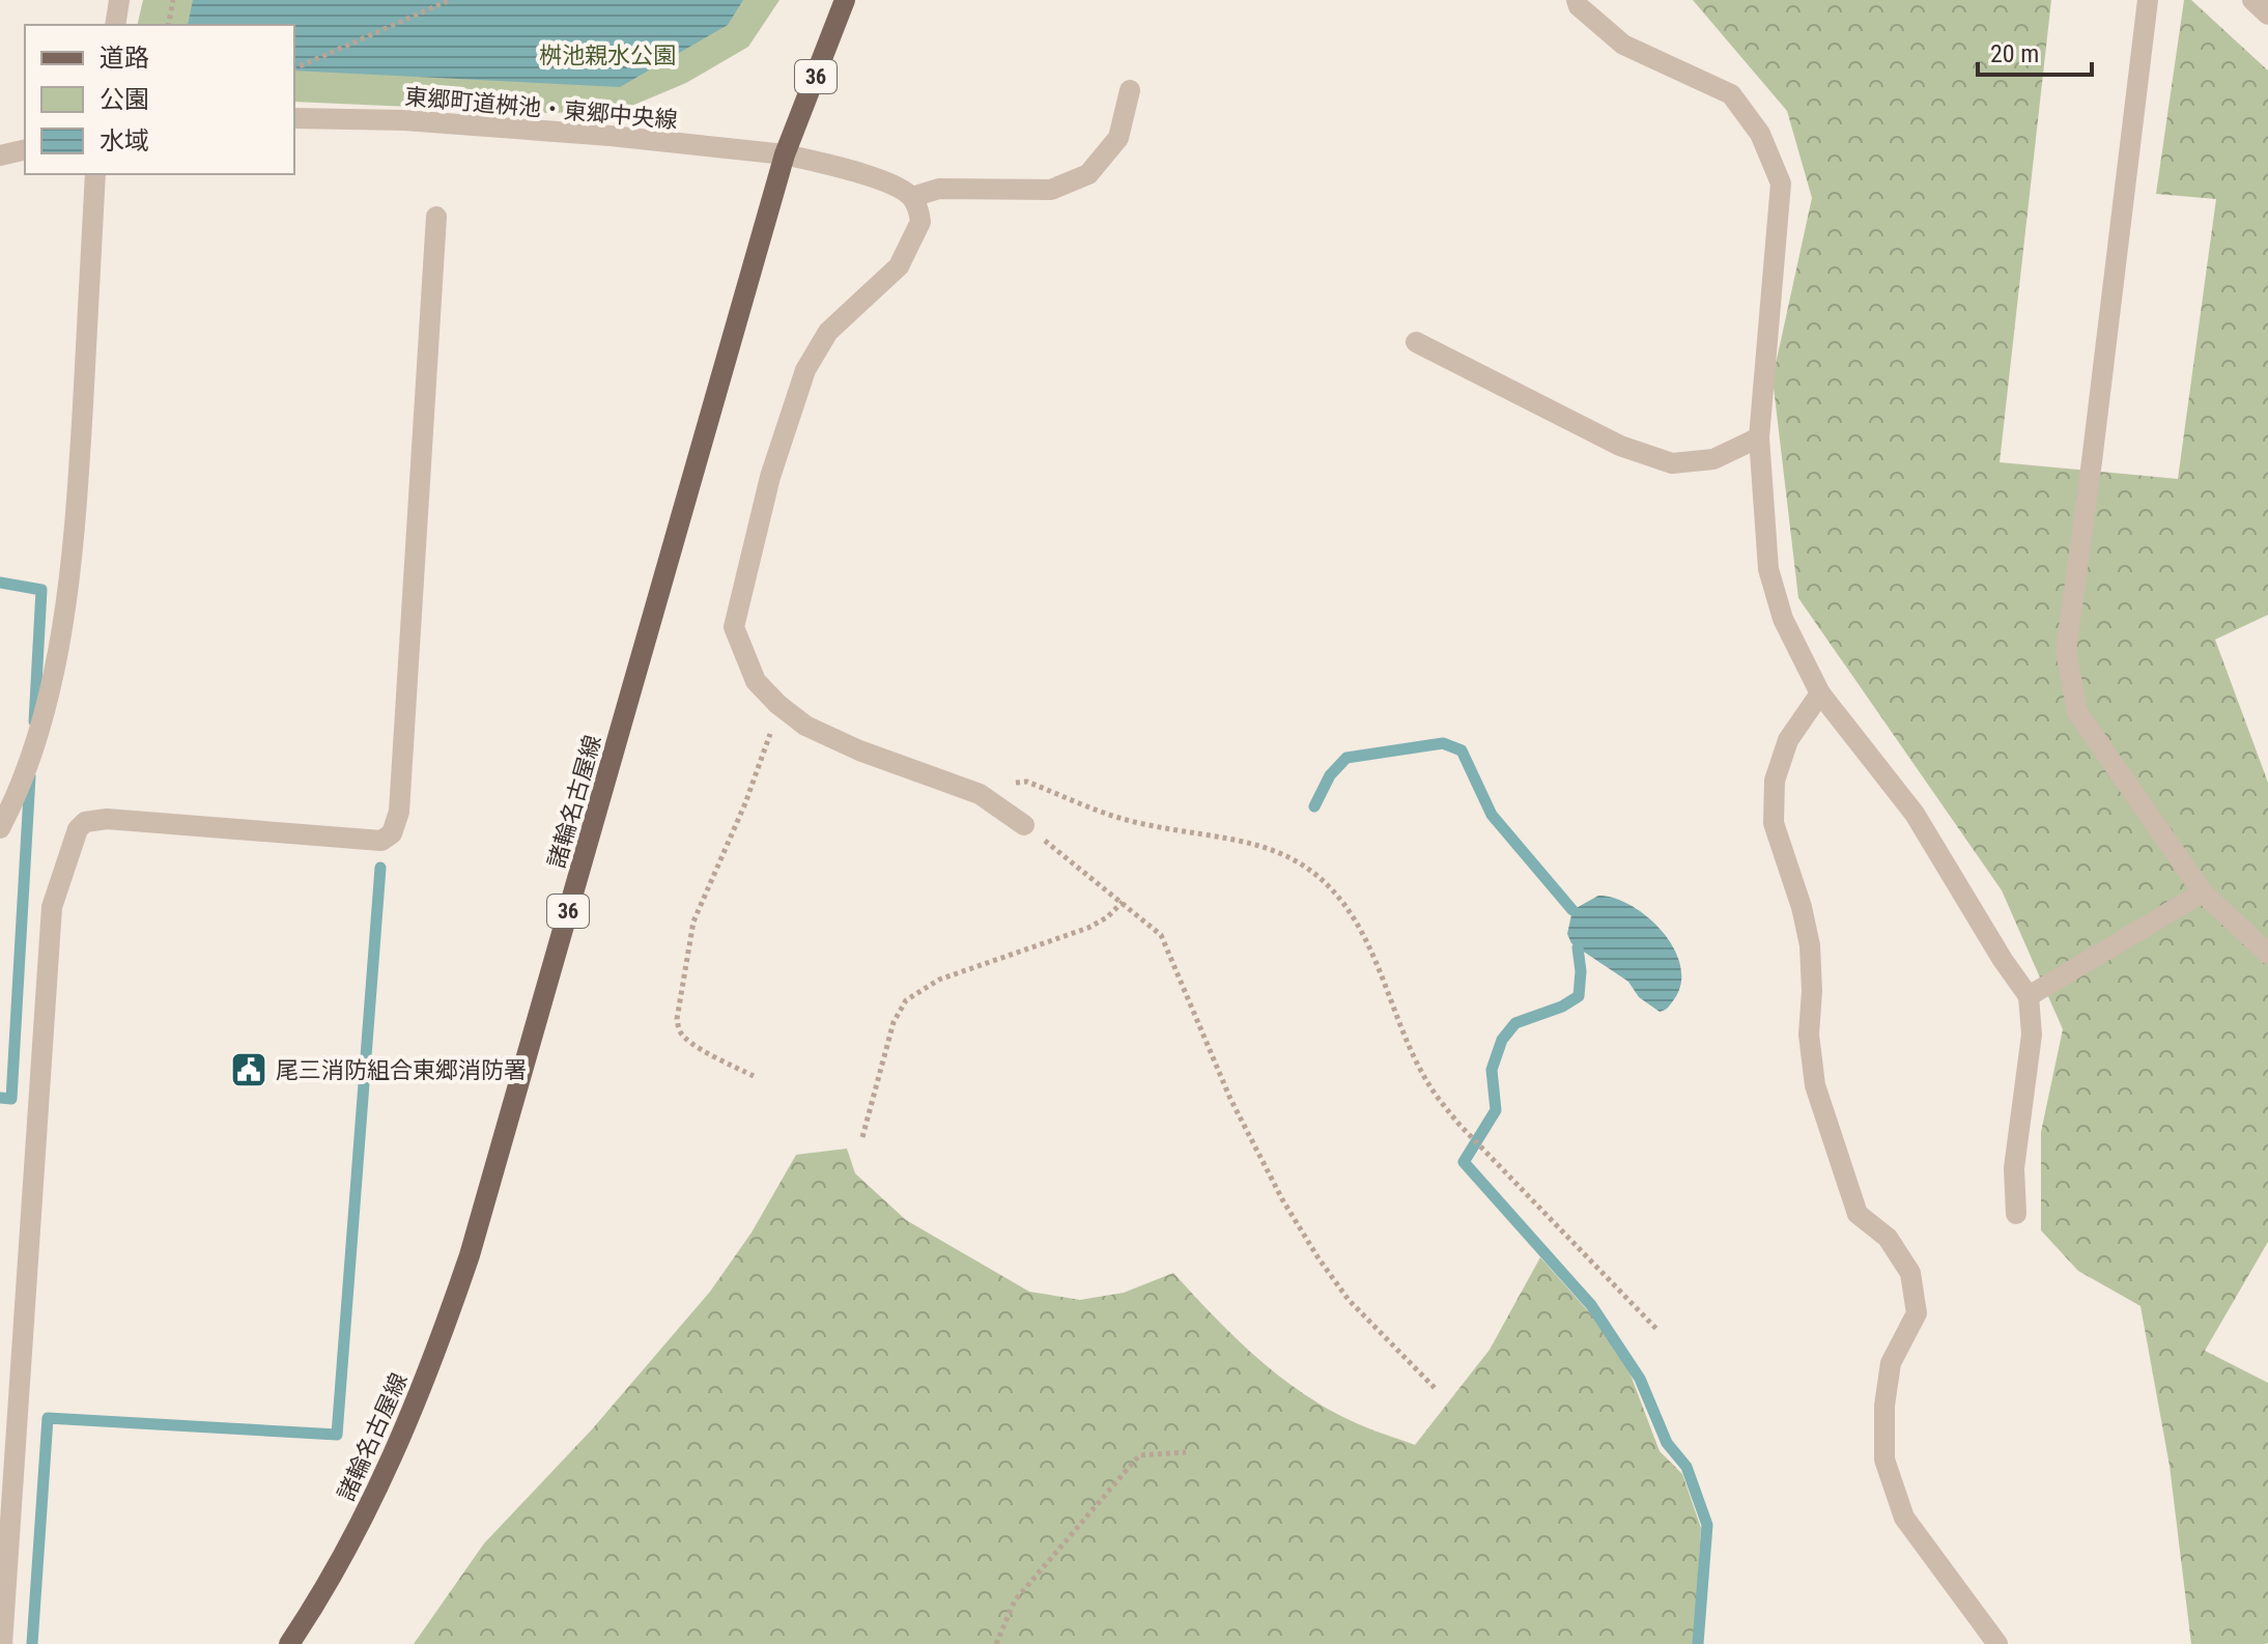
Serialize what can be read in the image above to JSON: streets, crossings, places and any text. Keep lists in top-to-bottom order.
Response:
{
  "streets": {
    "main road": ["36", "諸輪名古屋線"],
    "street": ["東郷町道桝池・東郷中央線"]
  },
  "crossings": [
    ["東郷町道桝池・東郷中央線", "諸輪名古屋線"]
  ],
  "parks": ["桝池親水公園"],
  "places": {
    "public building": ["尾三消防組合東郷消防署"]
  },
  "legend": ["道路", "公園", "水域"],
  "scale_bar": "20 m"
}
